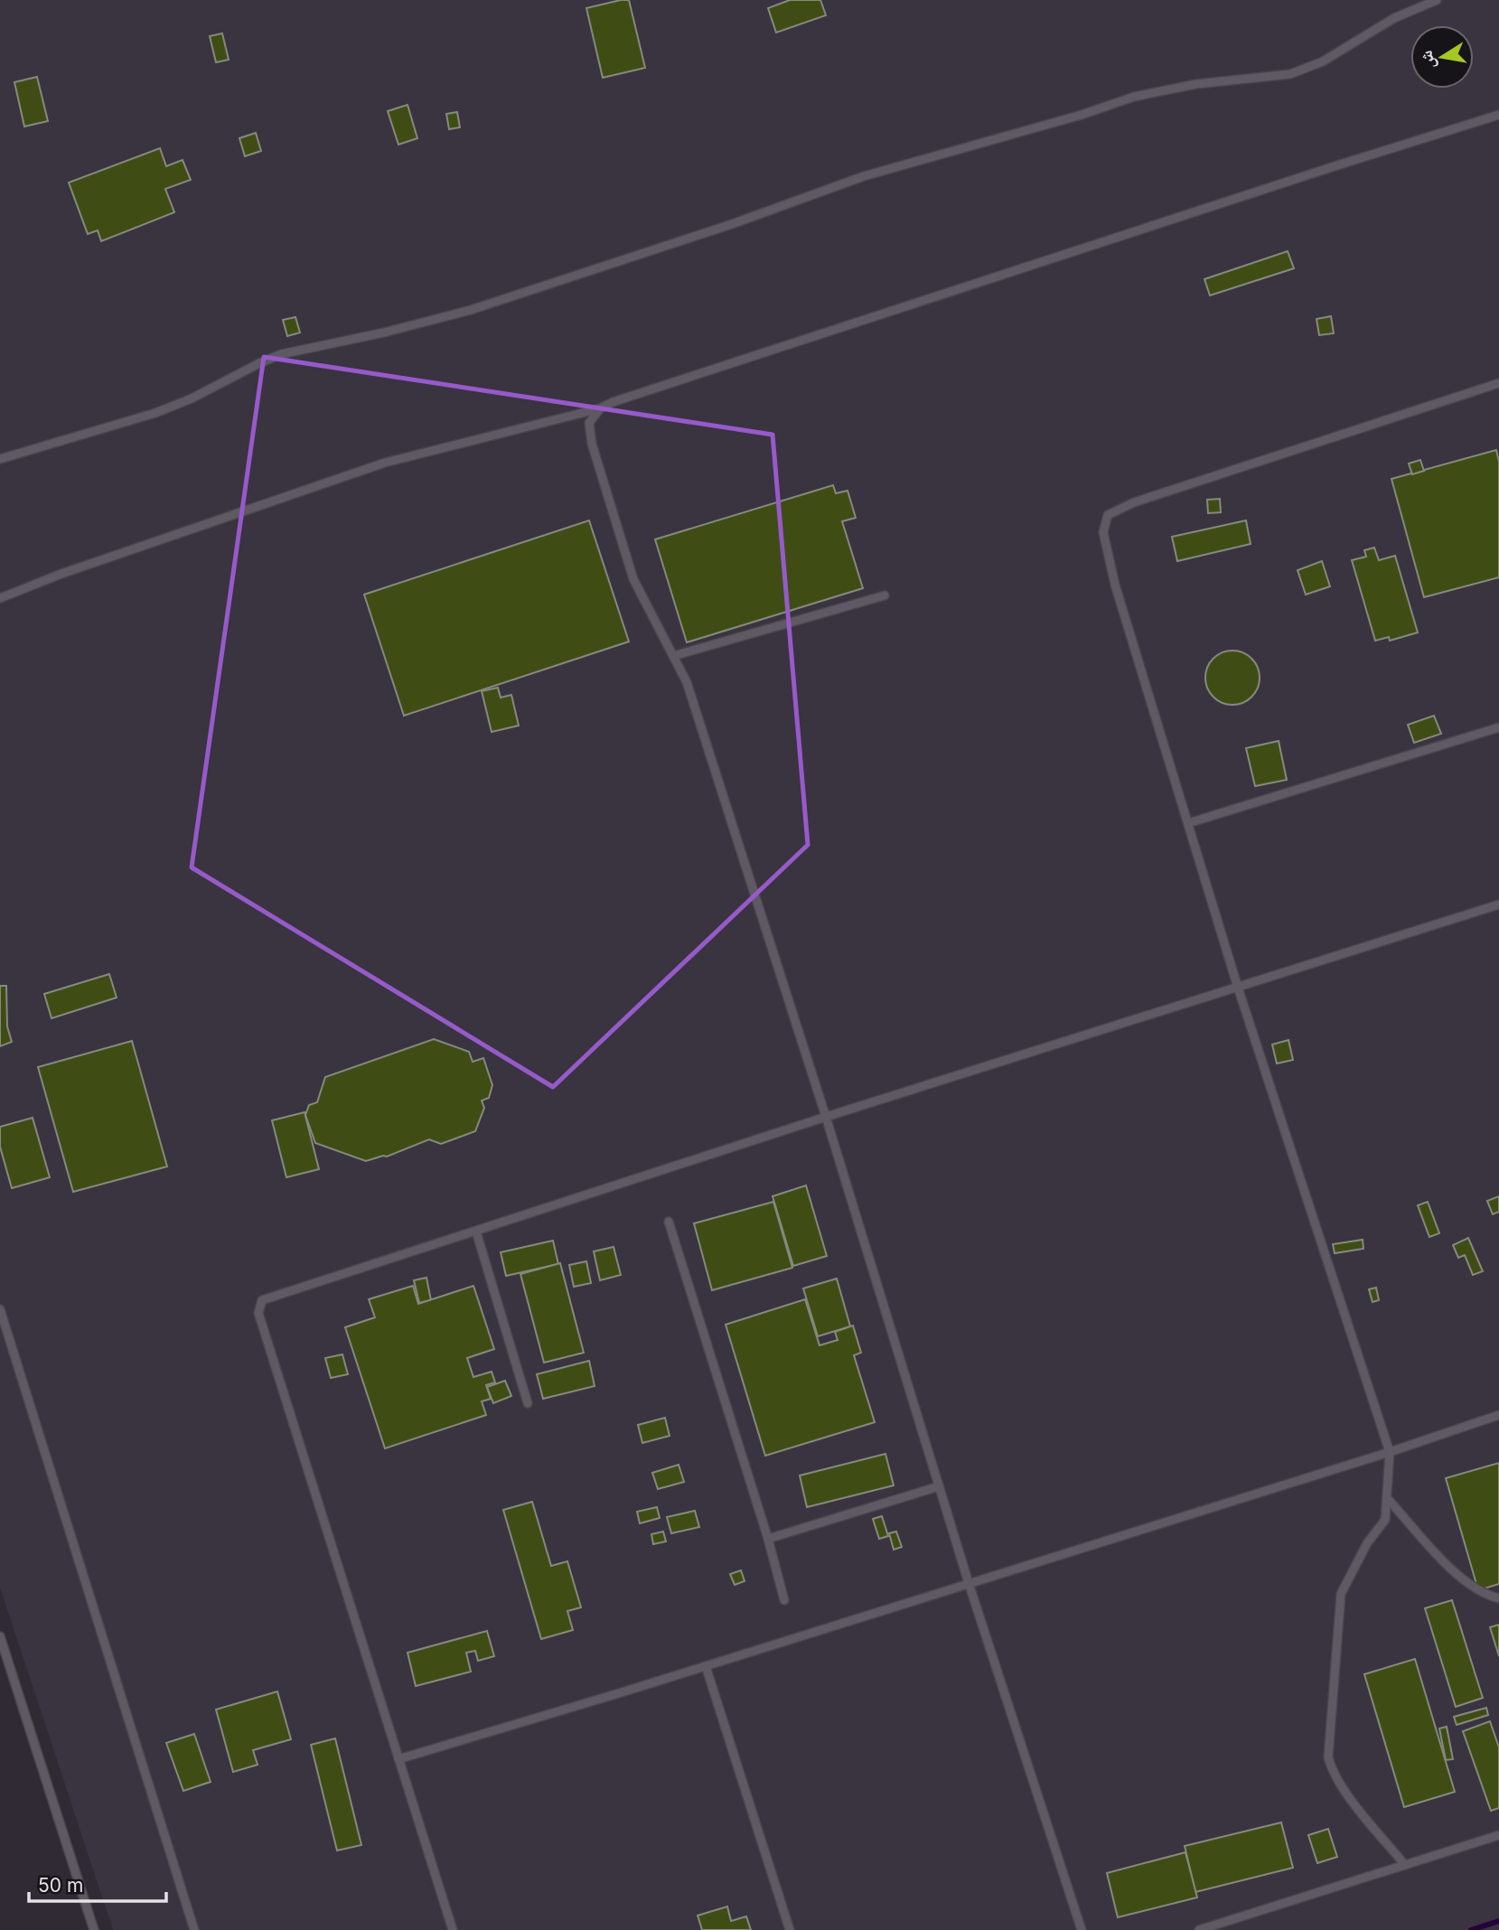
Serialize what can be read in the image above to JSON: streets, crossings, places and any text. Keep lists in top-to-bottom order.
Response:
{
  "scale_bar": "50 m",
  "north": "left"
}
